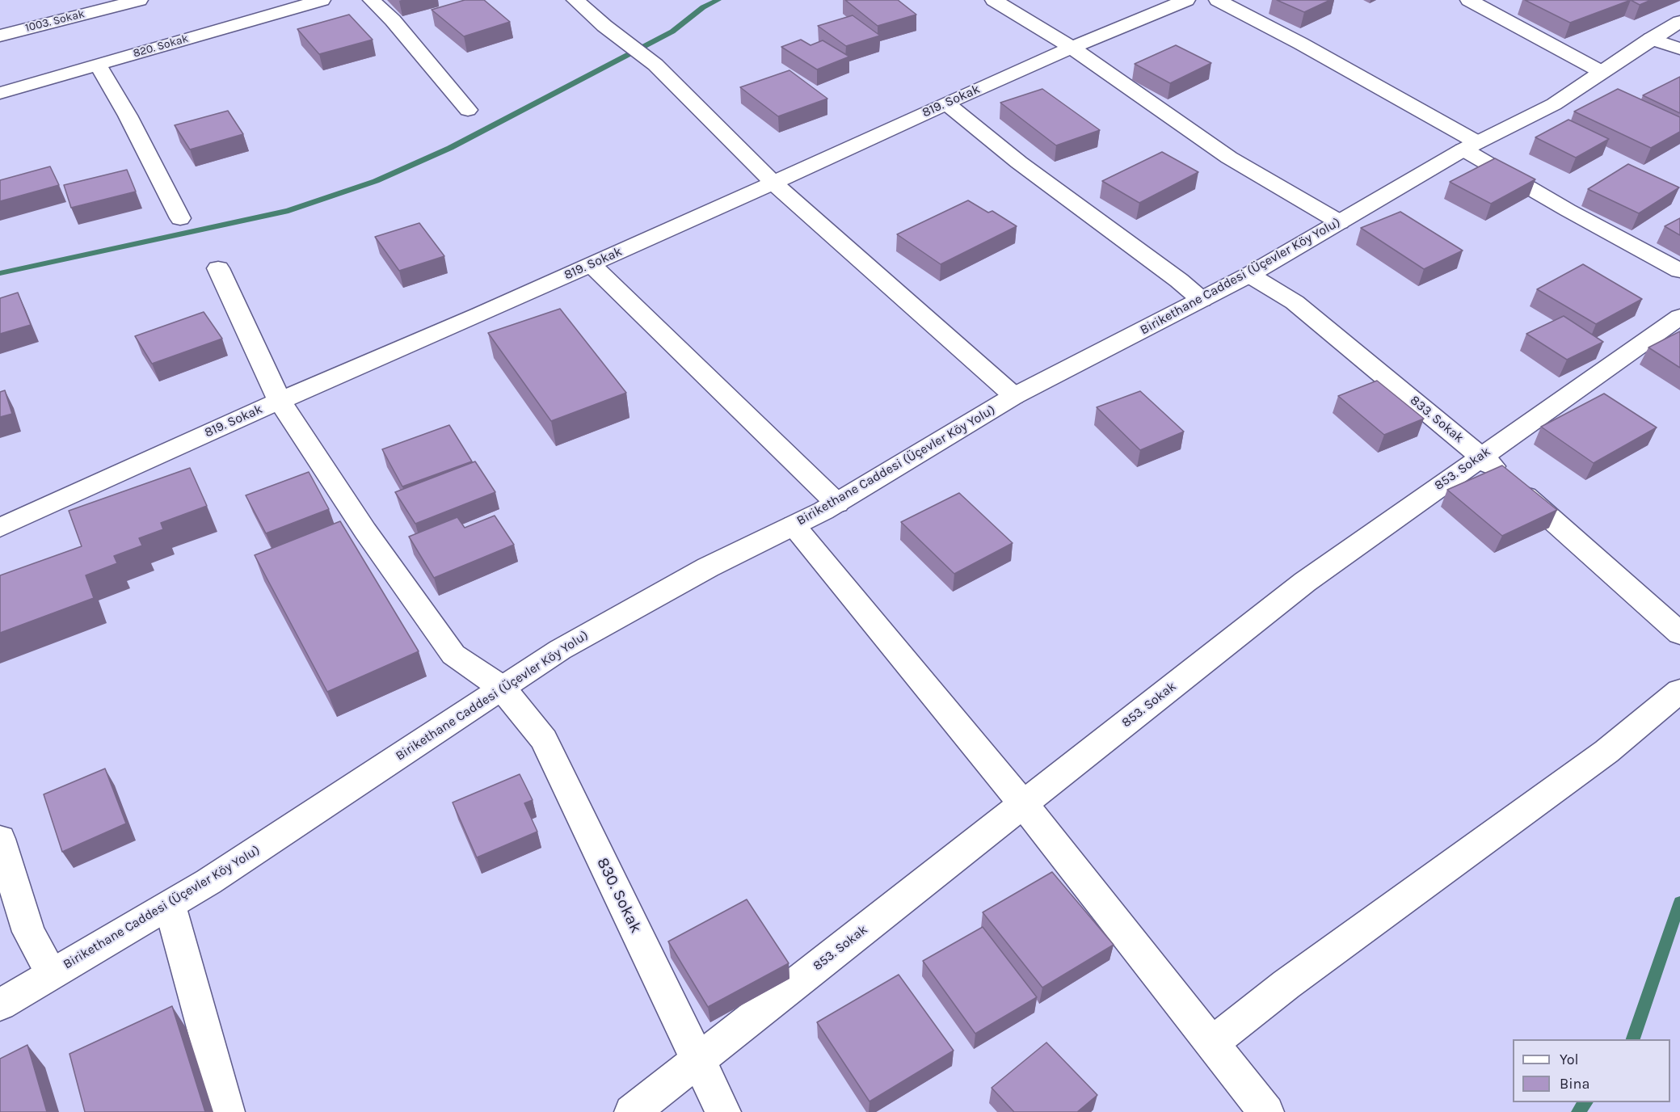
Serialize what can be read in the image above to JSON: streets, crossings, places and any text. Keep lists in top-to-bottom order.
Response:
{
  "streets": {
    "street": [
      "1003. Sokak",
      "820. Sokak",
      "819. Sokak",
      "Birikethane Caddesi (Üçevler Köy Yolu)",
      "833. Sokak",
      "853. Sokak",
      "830. Sokak"
    ]
  },
  "crossings": [
    ["819. Sokak", "830. Sokak"],
    ["Birikethane Caddesi (Üçevler Köy Yolu)", "833. Sokak"],
    ["Birikethane Caddesi (Üçevler Köy Yolu)", "830. Sokak"],
    ["833. Sokak", "853. Sokak"],
    ["853. Sokak", "830. Sokak"]
  ],
  "legend": ["Yol", "Bina"]
}
